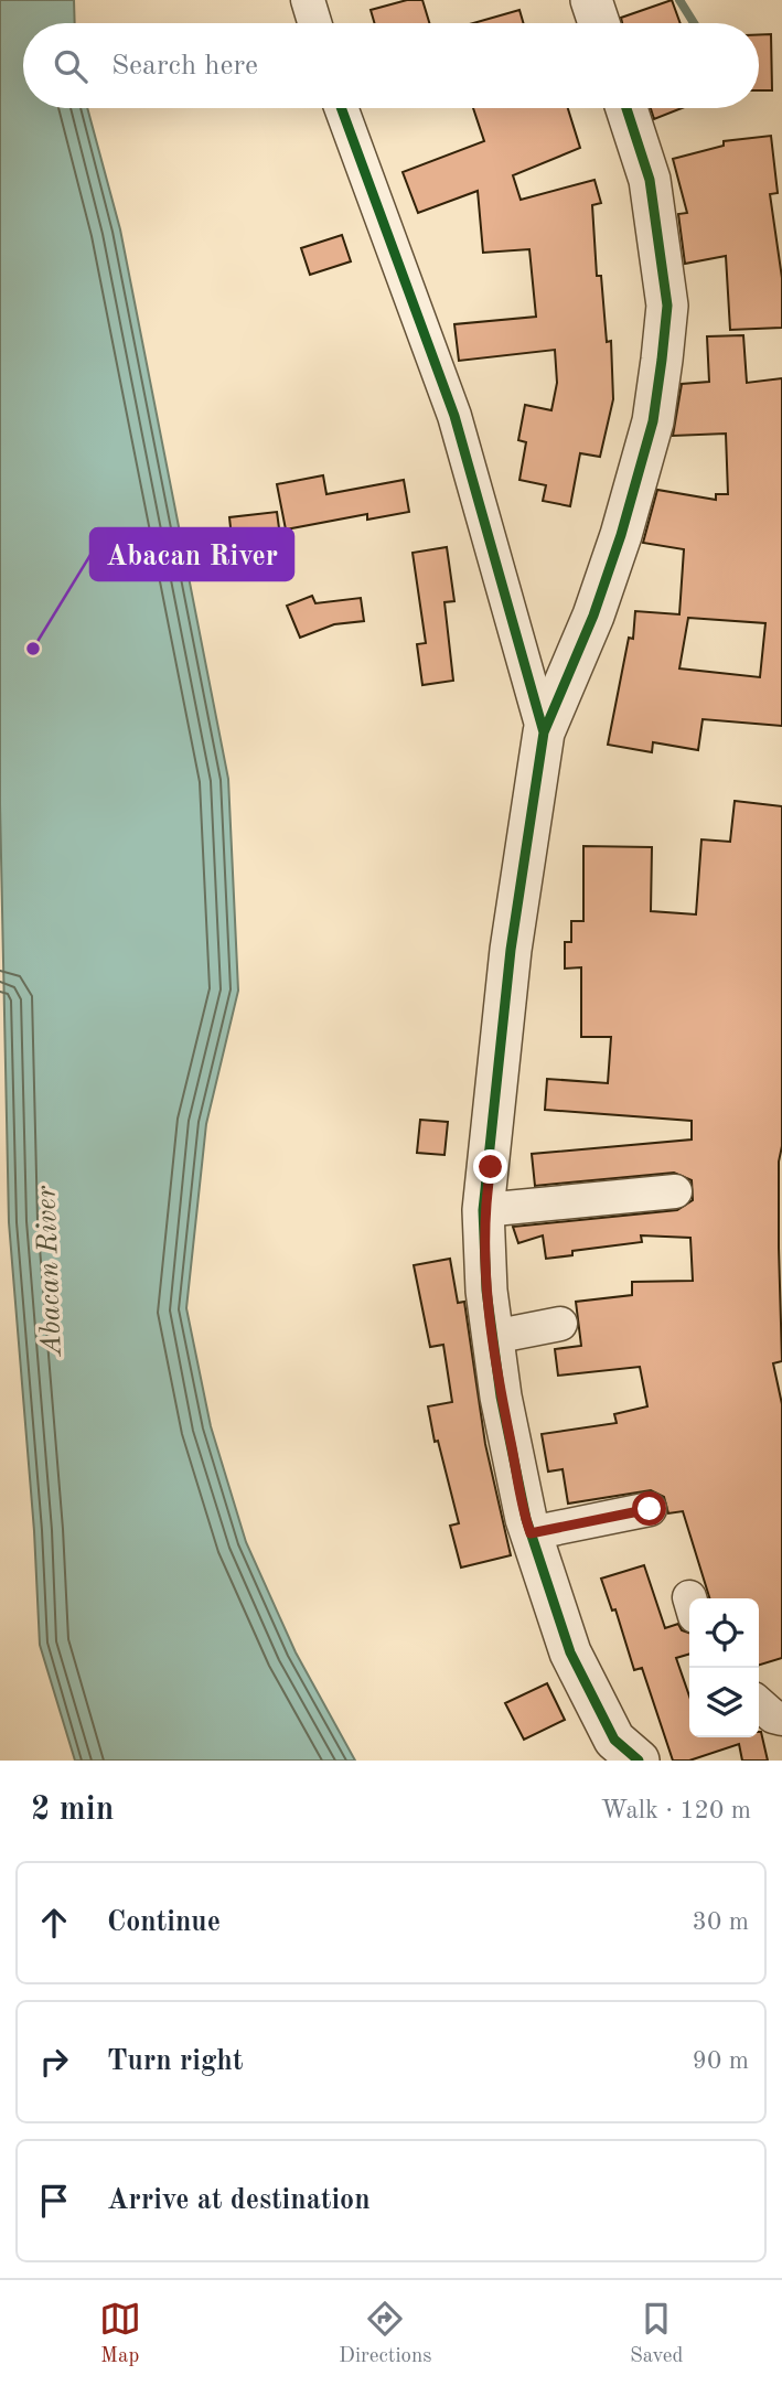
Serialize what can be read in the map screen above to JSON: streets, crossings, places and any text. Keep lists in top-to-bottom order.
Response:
{
  "water": ["Abacan River"],
  "places": ["Abacan River"],
  "page": {
    "search": "Search here",
    "heading": ["2 min", "Walk · 120 m"],
    "list": [
      ["Continue", "30 m"],
      ["Turn right", "90 m"],
      "Arrive at destination"
    ],
    "nav": ["Map", "Directions", "Saved"]
  }
}
